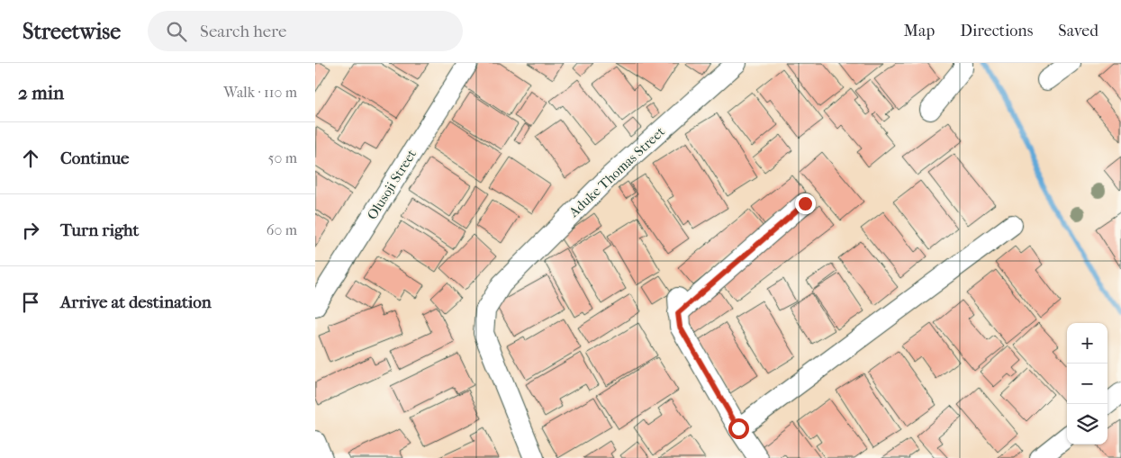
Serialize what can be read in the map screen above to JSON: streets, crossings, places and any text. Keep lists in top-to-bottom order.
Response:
{
  "streets": {
    "street": ["Aduke Thomas Street", "Olusoji Street"]
  },
  "page": {
    "header": "Streetwise",
    "search": "Search here",
    "nav": ["Map", "Directions", "Saved"],
    "heading": ["2 min", "Walk · 110 m"],
    "list": [
      ["Continue", "50 m"],
      ["Turn right", "60 m"],
      "Arrive at destination"
    ],
    "map_buttons": ["+", "−"]
  }
}
